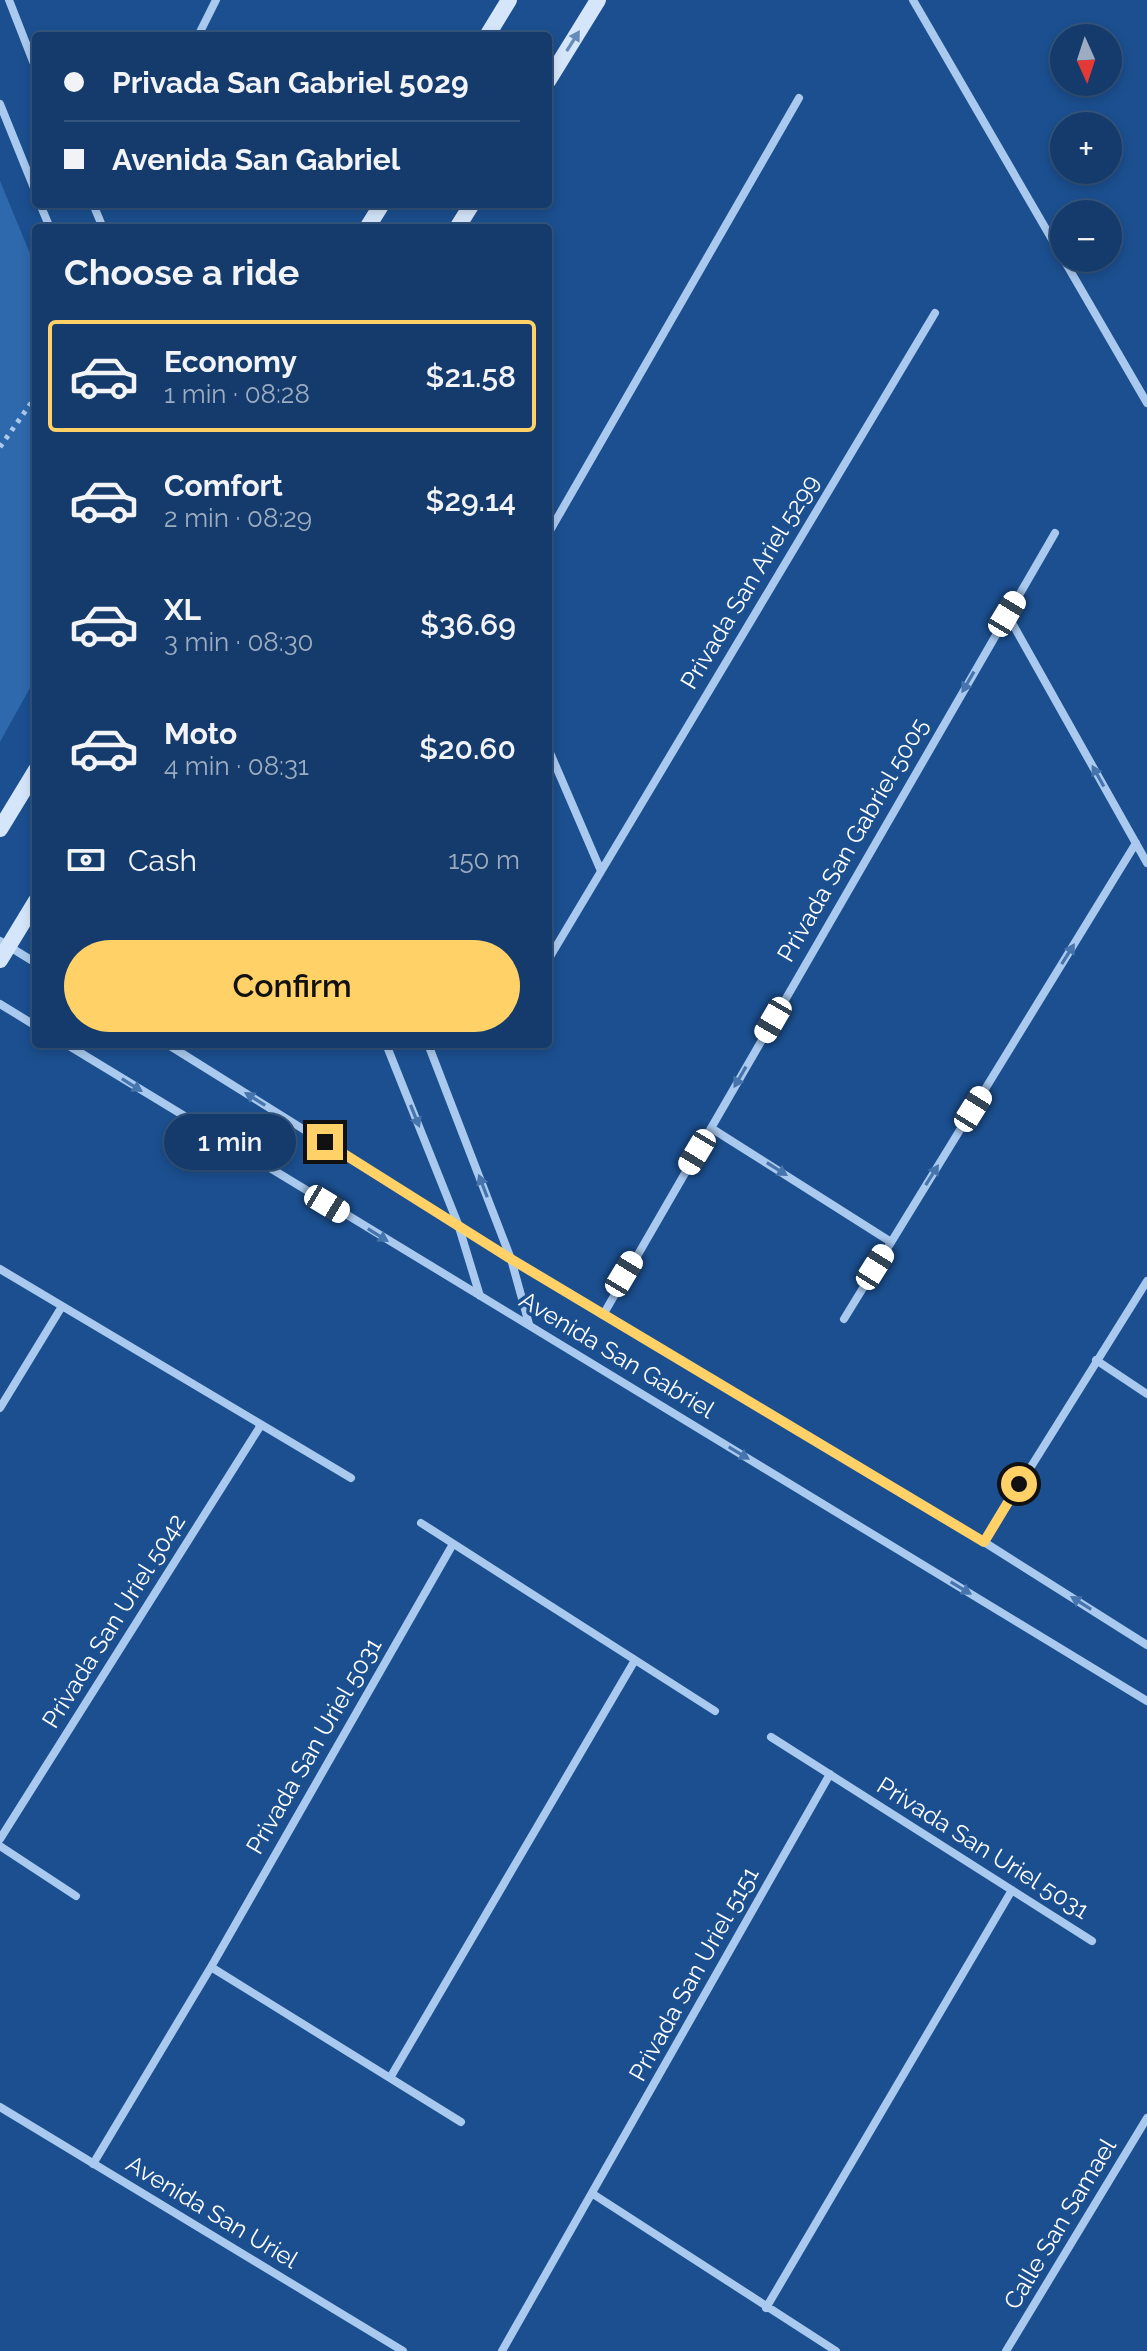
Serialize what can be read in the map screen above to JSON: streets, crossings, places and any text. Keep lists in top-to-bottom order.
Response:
{
  "streets": {
    "street": [
      "Privada San Ariel 5299",
      "Privada San Gabriel 5005",
      "Avenida San Gabriel",
      "Privada San Uriel 5042",
      "Privada San Uriel 5031",
      "Privada San Uriel 5151",
      "Avenida San Uriel",
      "Calle San Samael"
    ]
  },
  "crossings": [
    ["Privada San Gabriel 5005", "Avenida San Gabriel"],
    ["Privada San Uriel 5031", "Privada San Uriel 5151"],
    ["Privada San Uriel 5031", "Avenida San Uriel"]
  ],
  "one_way": ["Privada San Gabriel 5005"],
  "north": "bottom",
  "page": {
    "map_buttons": ["+", "−"],
    "banner": ["Privada San Gabriel 5029", "Avenida San Gabriel"],
    "heading": "Choose a ride",
    "list": [
      {
        "name": "Economy",
        "note": "1 min · 08:28",
        "value": "$21.58"
      },
      {
        "name": "Comfort",
        "note": "2 min · 08:29",
        "value": "$29.14"
      },
      {
        "name": "XL",
        "note": "3 min · 08:30",
        "value": "$36.69"
      },
      {
        "name": "Moto",
        "note": "4 min · 08:31",
        "value": "$20.60"
      }
    ],
    "pay": ["Cash", "150 m"],
    "buttons": "Confirm",
    "bubble": "1 min"
  }
}
